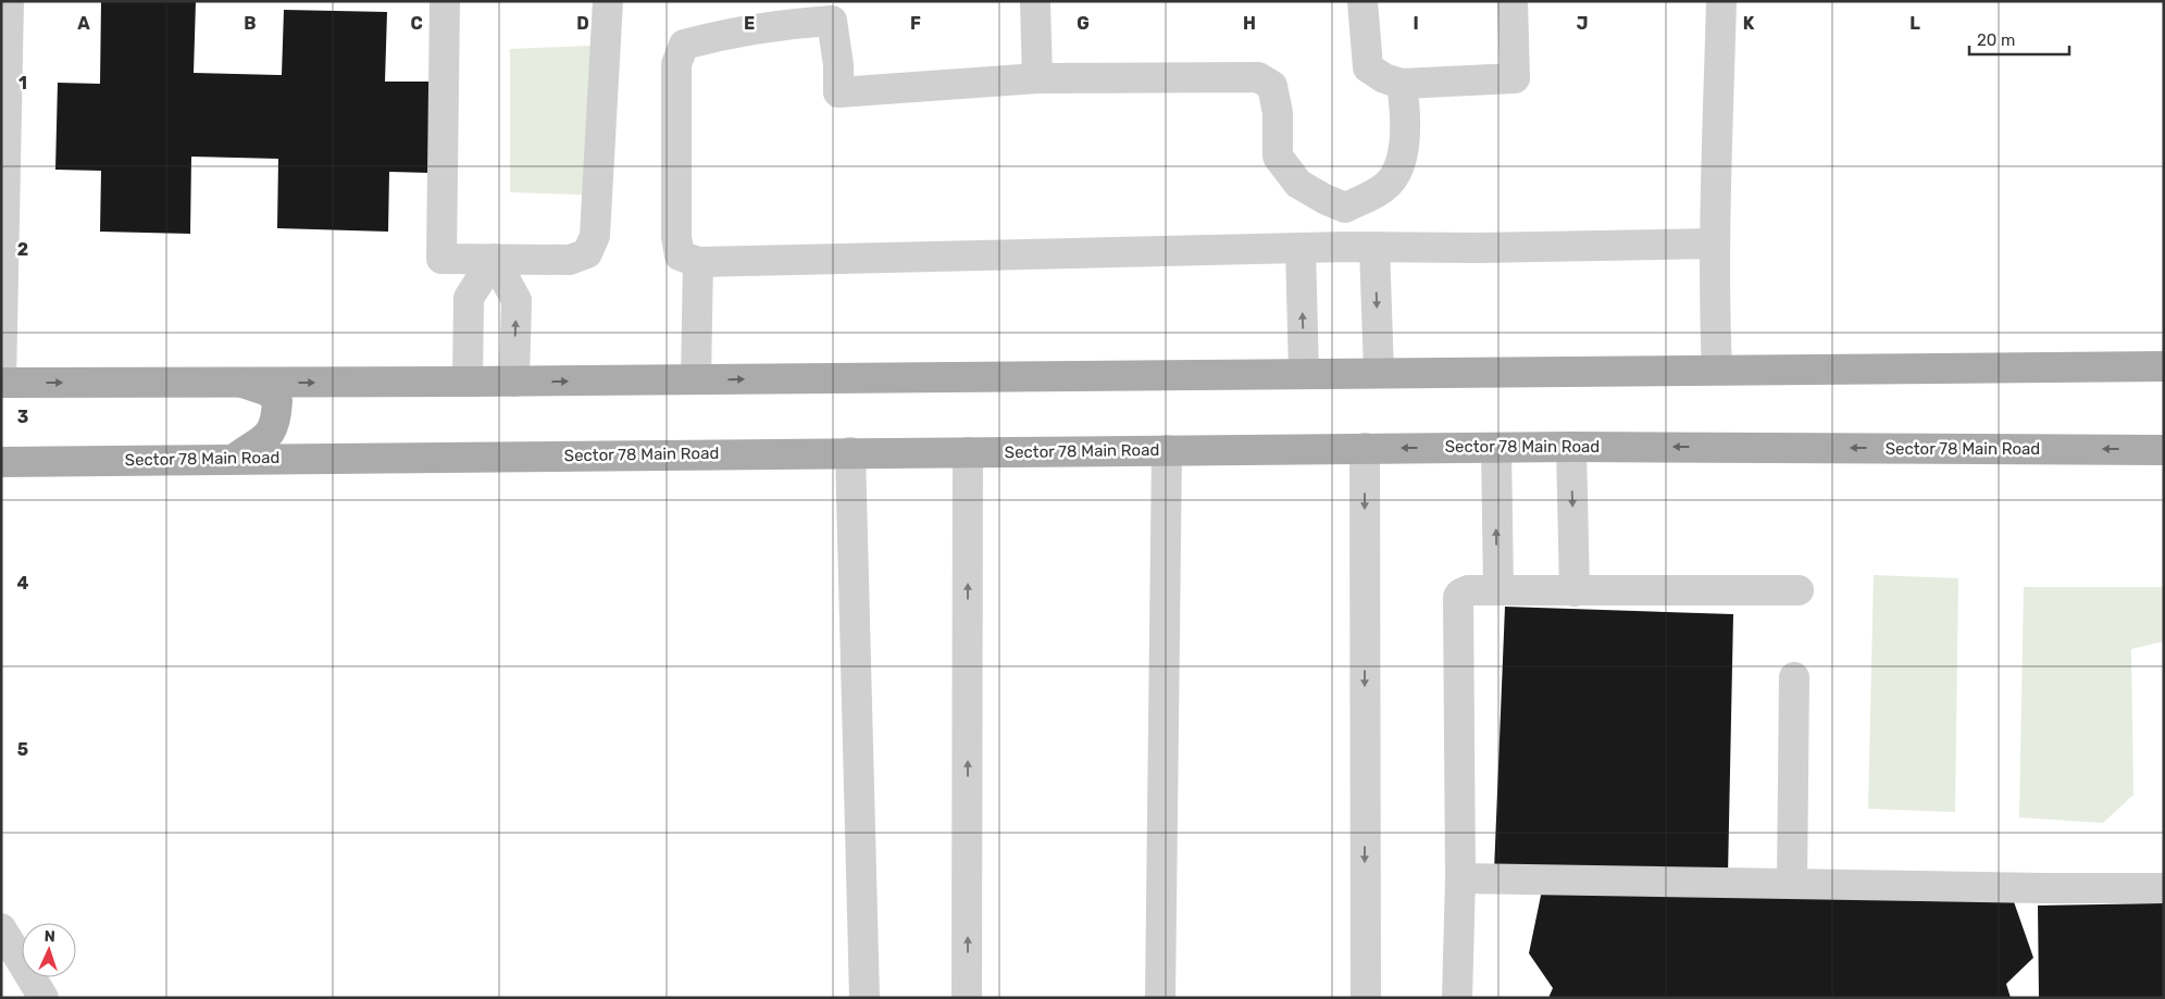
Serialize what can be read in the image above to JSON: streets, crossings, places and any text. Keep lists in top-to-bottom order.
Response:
{
  "streets": {
    "main road": ["Sector 78 Main Road"]
  },
  "scale_bar": "20 m",
  "north": "top",
  "grid": {
    "columns": [
      "A",
      "B",
      "C",
      "D",
      "E",
      "F",
      "G",
      "H",
      "I",
      "J",
      "K",
      "L"
    ],
    "rows": [
      "1",
      "2",
      "3",
      "4",
      "5"
    ]
  }
}
